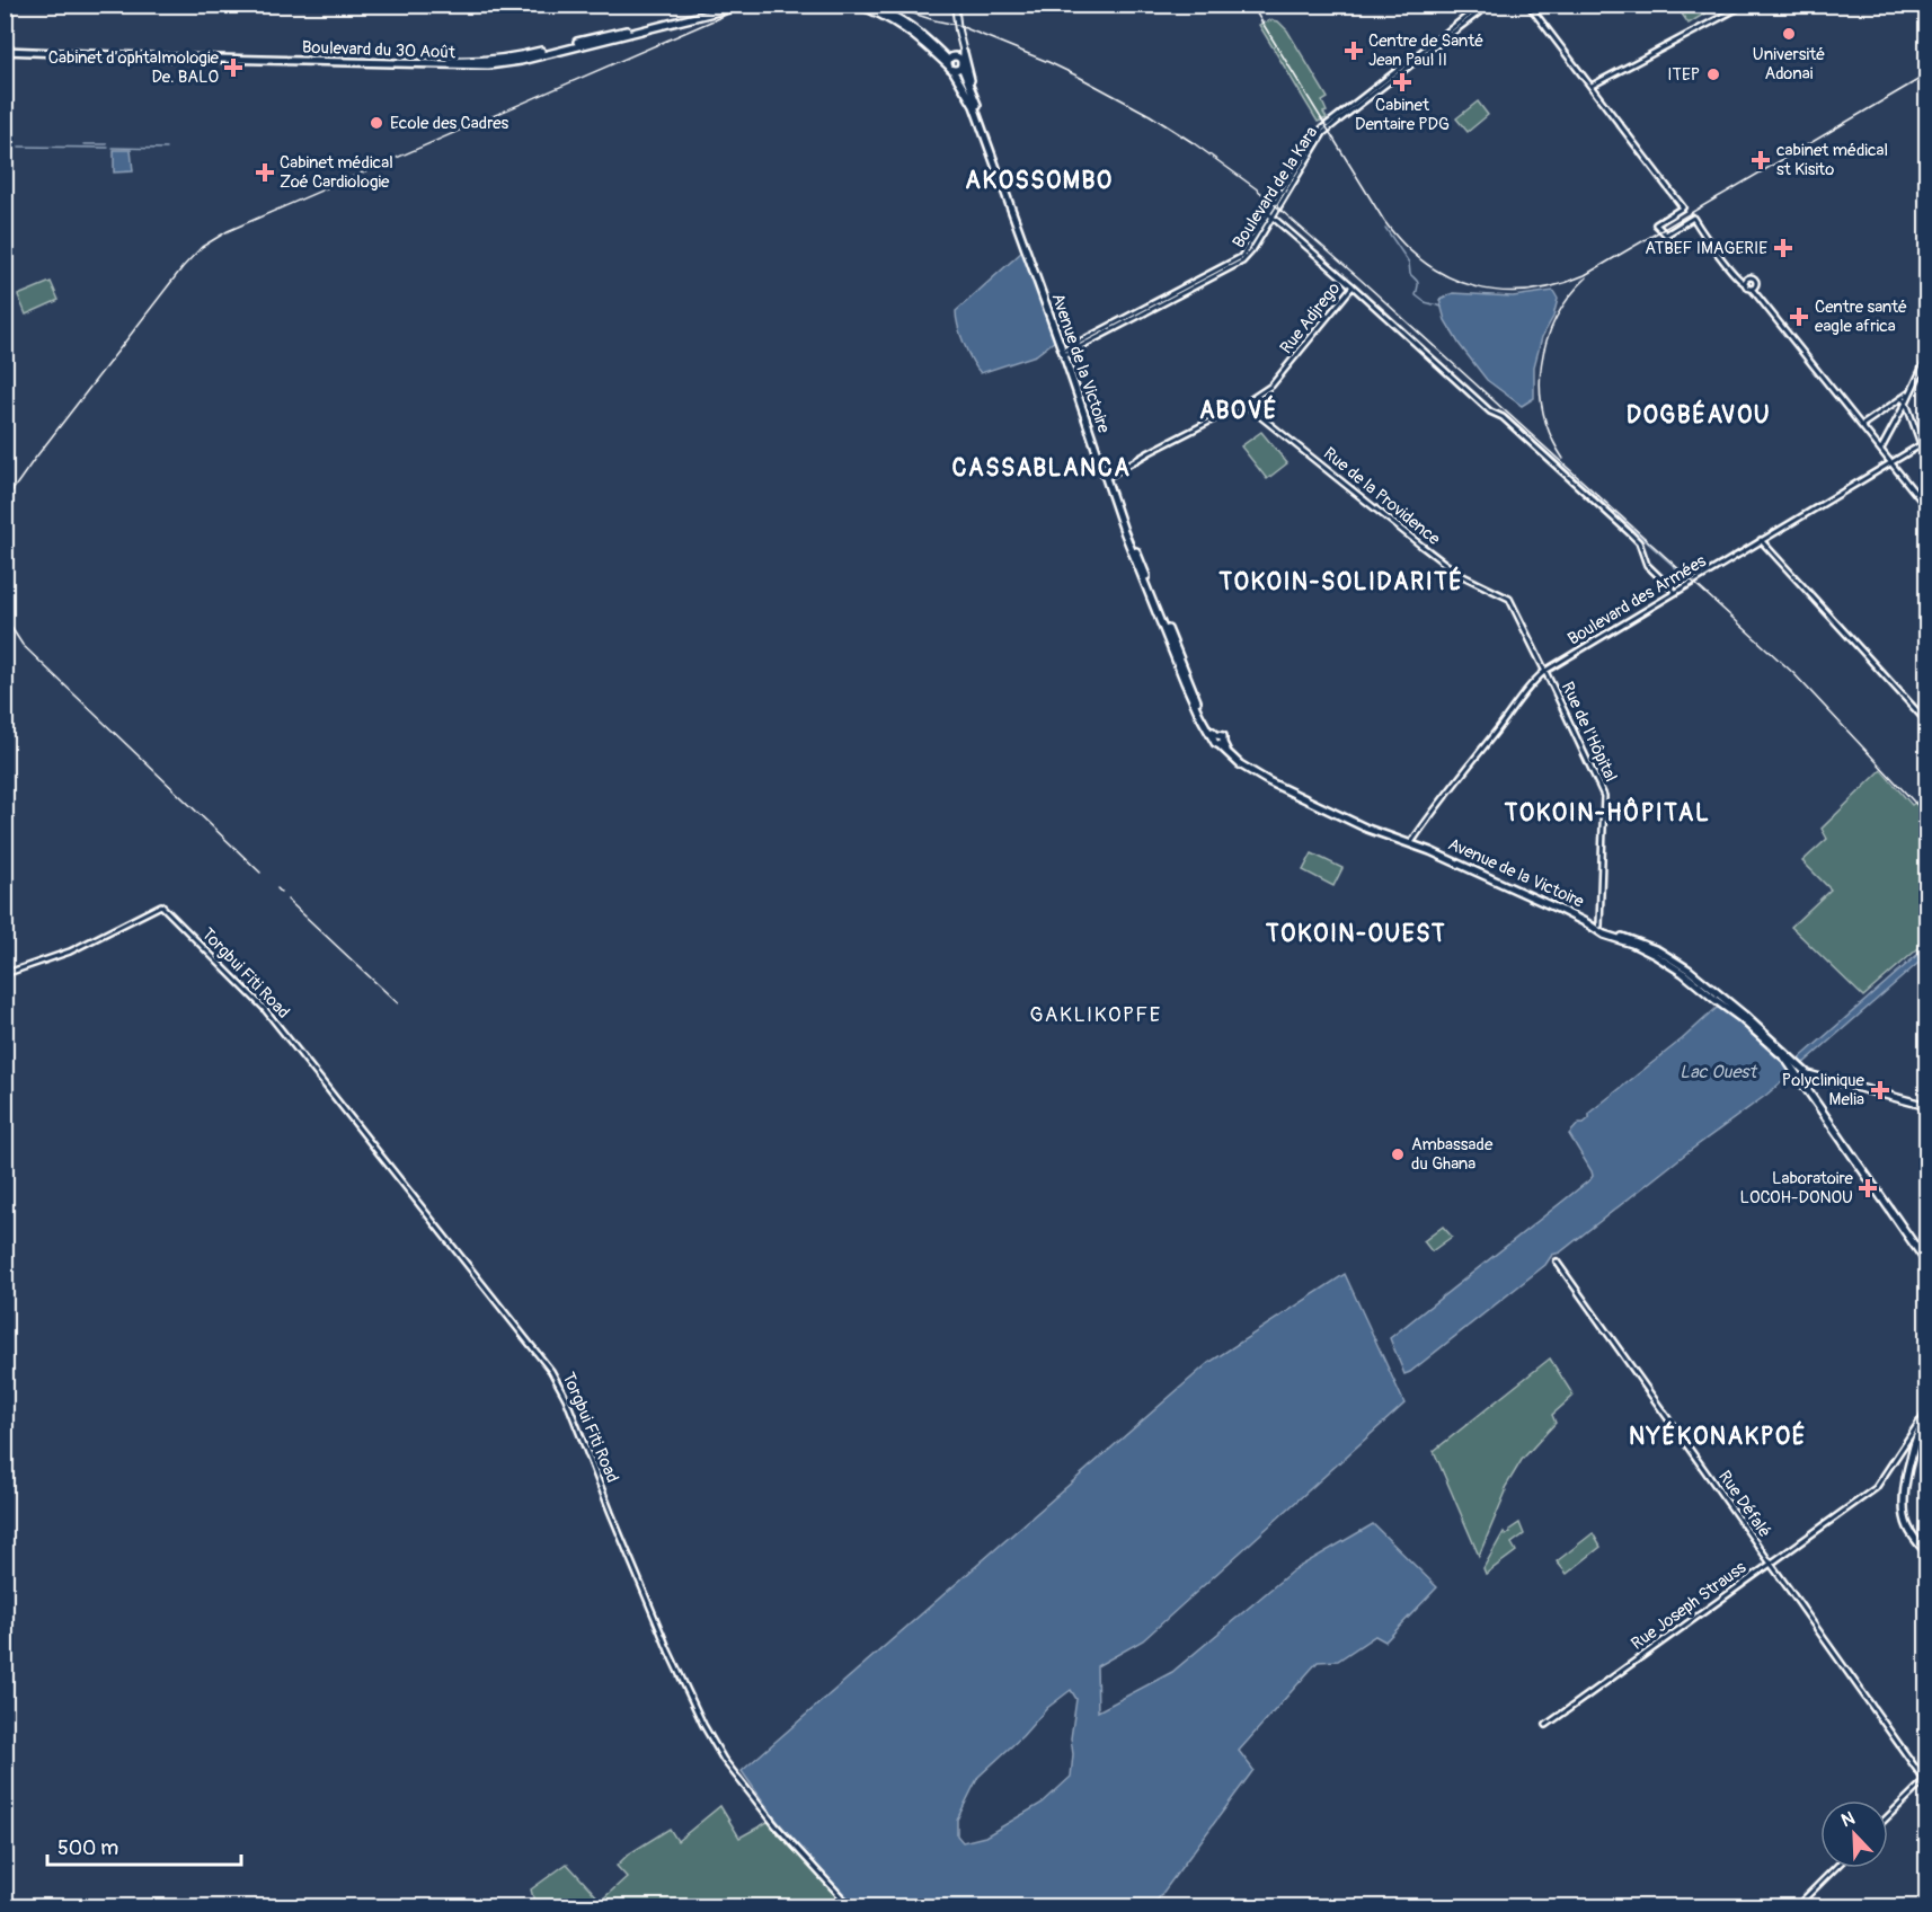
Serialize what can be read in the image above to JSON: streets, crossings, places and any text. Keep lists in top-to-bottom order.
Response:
{
  "streets": {
    "highway": ["Boulevard du 30 Août", "Avenue de la Victoire"],
    "street": [
      "Boulevard de la Kara",
      "Rue Adjrego",
      "Rue de la Providence",
      "Boulevard des Armées",
      "Rue de l'Hôpital",
      "Torgbui Fiti Road",
      "Rue Défalé",
      "Rue Joseph Strauss"
    ]
  },
  "crossings": [
    ["Boulevard de la Kara", "Avenue de la Victoire"],
    ["Rue Adjrego", "Avenue de la Victoire"],
    ["Rue Adjrego", "Rue de la Providence"],
    ["Avenue de la Victoire", "Boulevard des Armées"],
    ["Avenue de la Victoire", "Rue de l'Hôpital"],
    ["Rue de la Providence", "Rue de l'Hôpital"],
    ["Boulevard des Armées", "Rue de l'Hôpital"],
    ["Rue Défalé", "Rue Joseph Strauss"]
  ],
  "districts": [
    "AKOSSOMBO",
    "ABOVÉ",
    "DOGBÉAVOU",
    "CASSABLANCA",
    "TOKOIN-SOLIDARITÉ",
    "TOKOIN-HÔPITAL",
    "TOKOIN-OUEST",
    "GAKLIKOPFE",
    "NYÉKONAKPOÉ"
  ],
  "water": ["Lac Ouest"],
  "places": {
    "other": [
      "Université Adonai",
      "ITEP",
      "Ecole des Cadres",
      "Ambassade du Ghana"
    ],
    "health": [
      "Centre de Santé Jean Paul II",
      "Cabinet d'ophtalmologie De. BALO",
      "Cabinet Dentaire PDG",
      "cabinet médical st Kisito",
      "Cabinet médical Zoé Cardiologie",
      "ATBEF IMAGERIE",
      "Centre santé eagle africa",
      "Polyclinique Melia",
      "Laboratoire LOCOH-DONOU"
    ]
  },
  "scale_bar": "500 m",
  "north": "top left"
}
